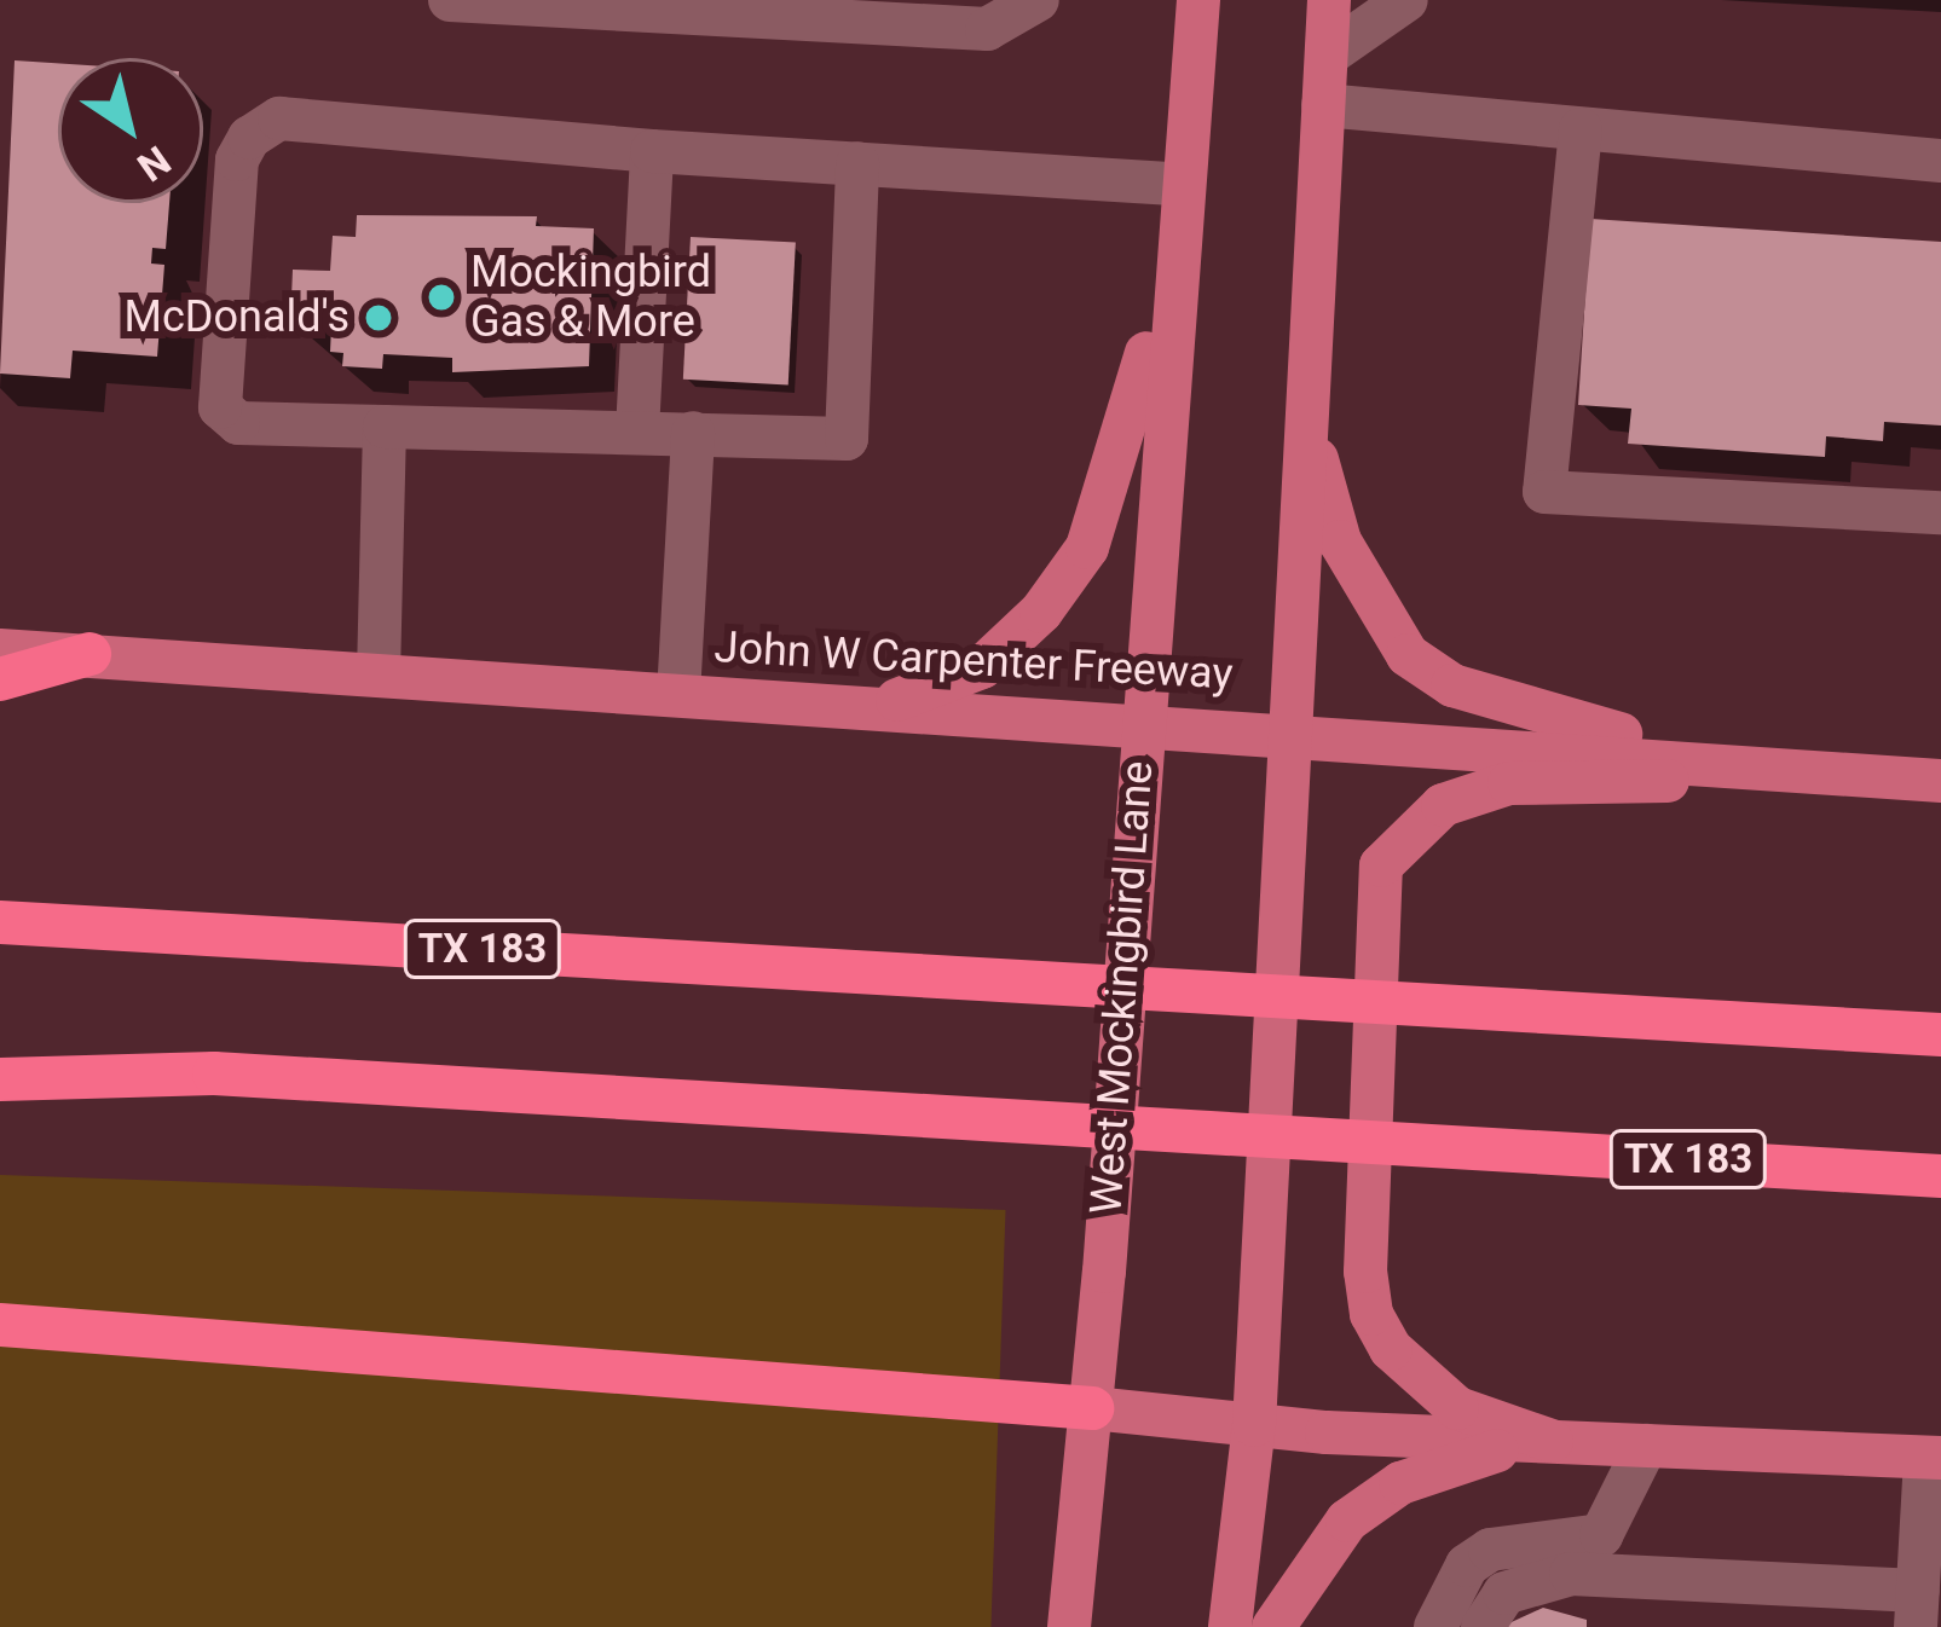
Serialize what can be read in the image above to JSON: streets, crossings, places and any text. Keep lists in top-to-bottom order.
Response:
{
  "streets": {
    "highway": ["TX 183"],
    "main road": ["John W Carpenter Freeway", "West Mockingbird Lane"]
  },
  "crossings": [
    ["John W Carpenter Freeway", "West Mockingbird Lane"]
  ],
  "places": ["Mockingbird Gas & More", "McDonald's"],
  "north": "bottom right"
}
